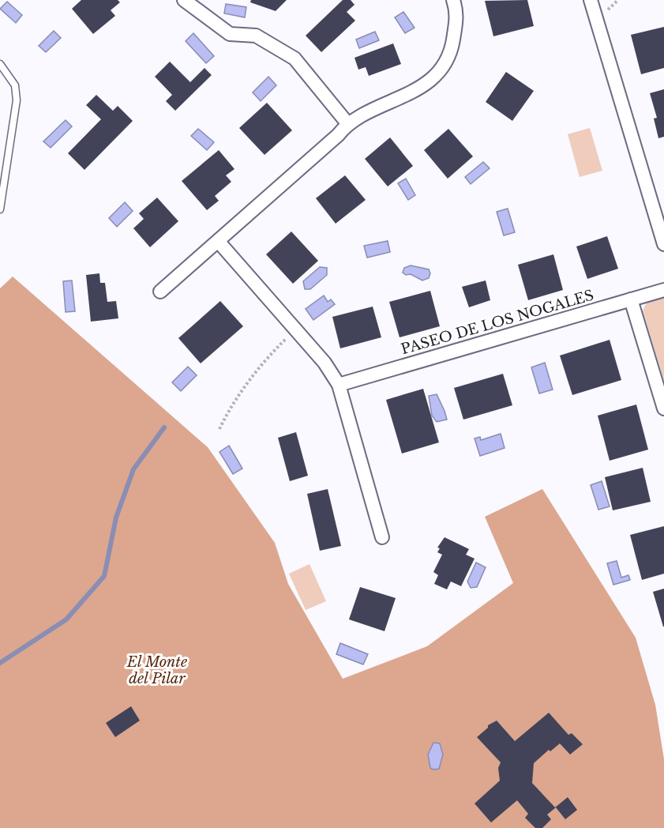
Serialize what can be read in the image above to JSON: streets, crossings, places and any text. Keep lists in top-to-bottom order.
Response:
{
  "streets": {
    "street": ["PASEO DE LOS NOGALES"]
  },
  "parks": ["El Monte del Pilar"]
}
